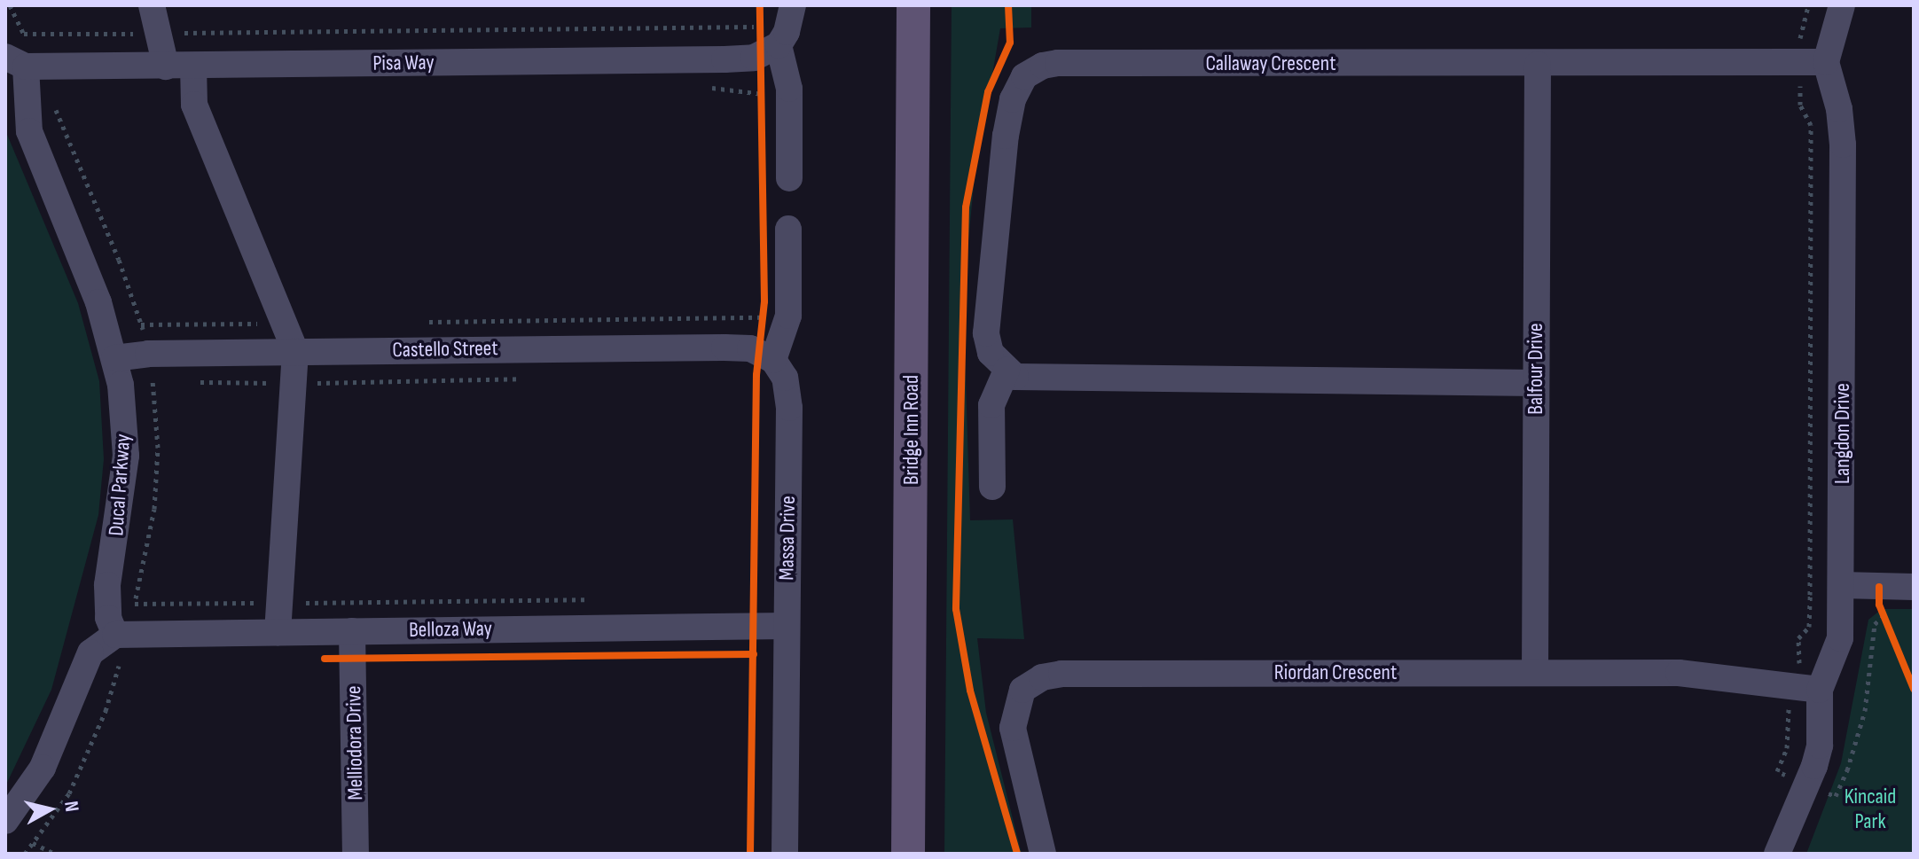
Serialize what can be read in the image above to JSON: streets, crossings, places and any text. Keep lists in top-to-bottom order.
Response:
{
  "streets": {
    "main road": ["Bridge Inn Road"],
    "street": [
      "Pisa Way",
      "Callaway Crescent",
      "Castello Street",
      "Balfour Drive",
      "Langdon Drive",
      "Ducal Parkway",
      "Massa Drive",
      "Belloza Way",
      "Riordan Crescent",
      "Melliodora Drive"
    ]
  },
  "crossings": [
    ["Pisa Way", "Ducal Parkway"],
    ["Callaway Crescent", "Balfour Drive"],
    ["Callaway Crescent", "Langdon Drive"],
    ["Castello Street", "Ducal Parkway"],
    ["Castello Street", "Massa Drive"],
    ["Balfour Drive", "Riordan Crescent"],
    ["Langdon Drive", "Riordan Crescent"],
    ["Ducal Parkway", "Belloza Way"],
    ["Massa Drive", "Belloza Way"],
    ["Belloza Way", "Melliodora Drive"]
  ],
  "parks": ["Kincaid Park"],
  "north": "right"
}
